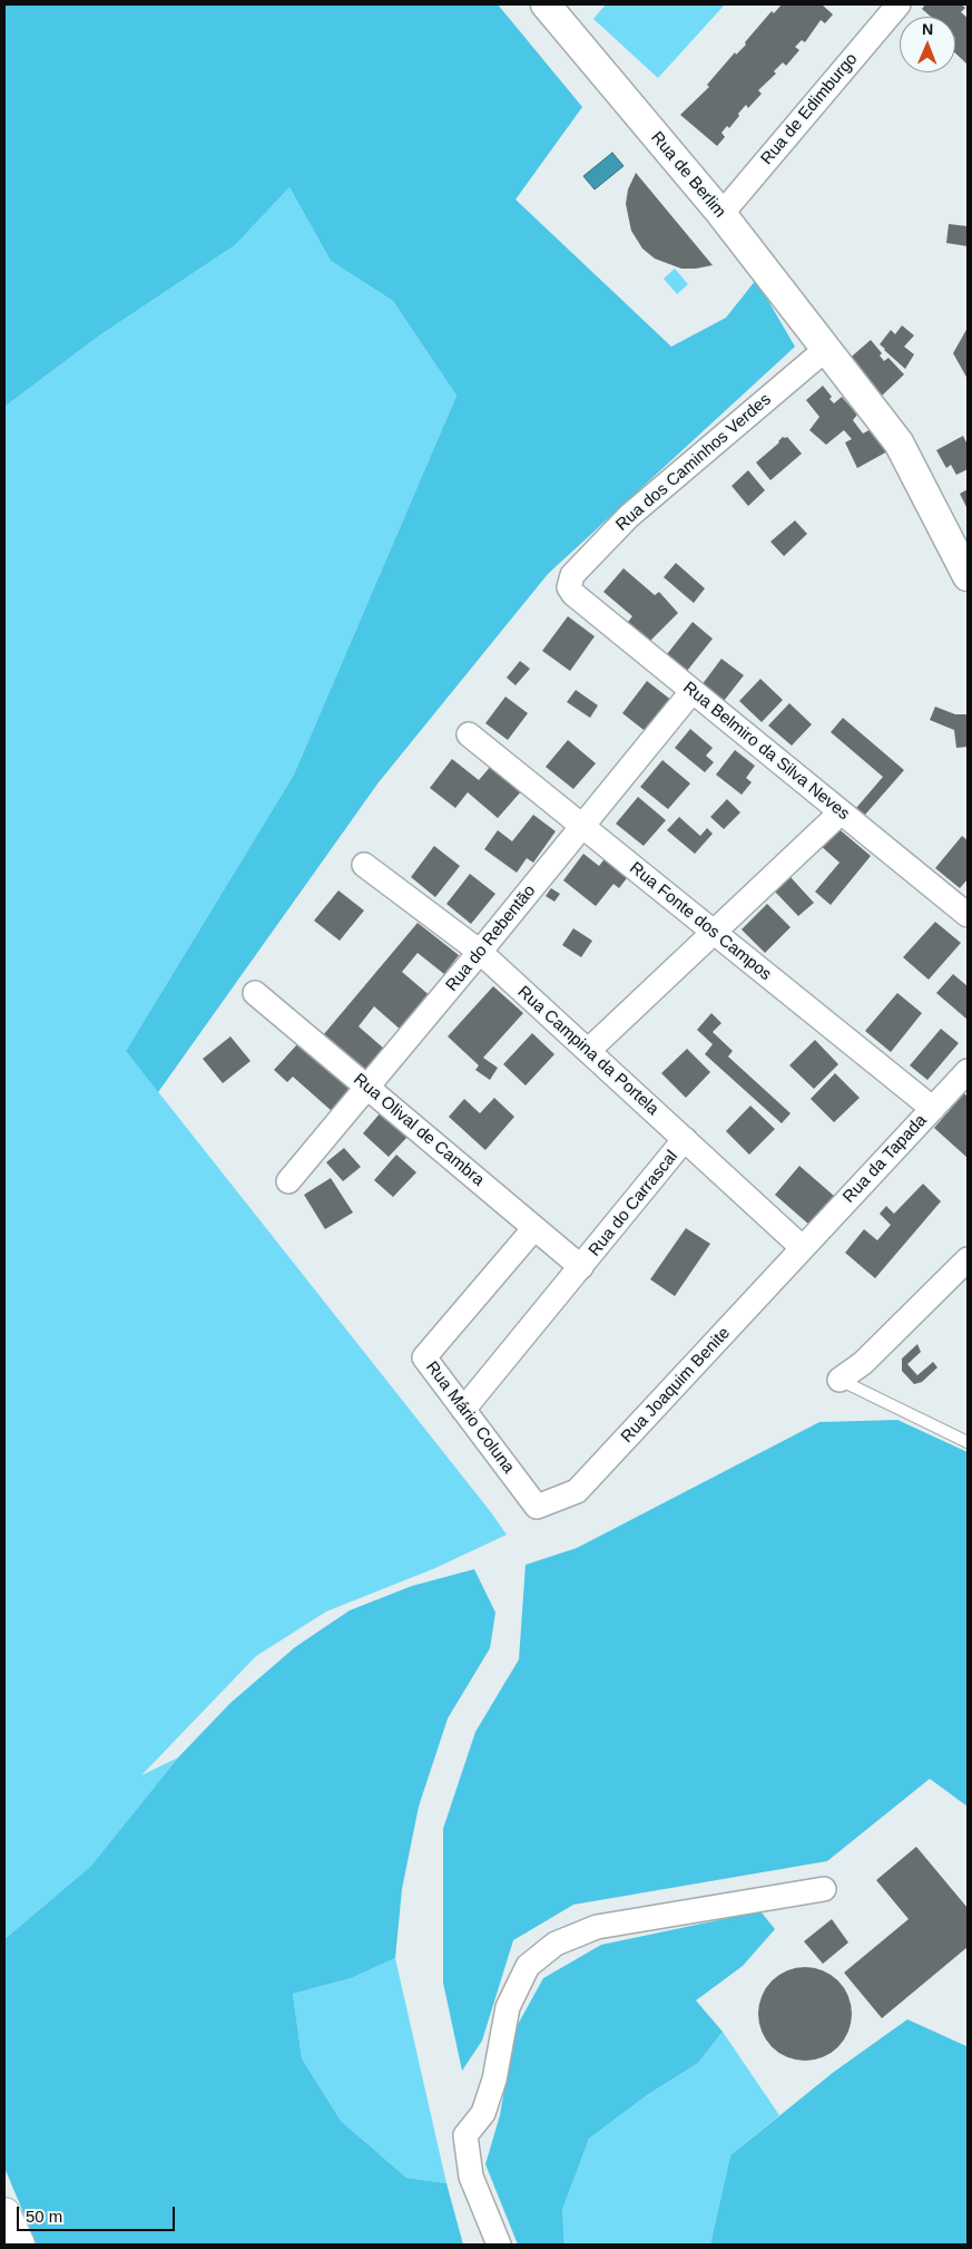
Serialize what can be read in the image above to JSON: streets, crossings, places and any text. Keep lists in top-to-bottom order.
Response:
{
  "streets": {
    "street": [
      "Rua de Edimburgo",
      "Rua de Berlim",
      "Rua dos Caminhos Verdes",
      "Rua Belmiro da Silva Neves",
      "Rua Fonte dos Campos",
      "Rua do Rebentão",
      "Rua Campina da Portela",
      "Rua Olival de Cambra",
      "Rua da Tapada",
      "Rua do Carrascal",
      "Rua Joaquim Benite",
      "Rua Mário Coluna"
    ]
  },
  "crossings": [
    ["Rua de Edimburgo", "Rua de Berlim"],
    ["Rua de Berlim", "Rua dos Caminhos Verdes"],
    ["Rua dos Caminhos Verdes", "Rua Belmiro da Silva Neves"],
    ["Rua Belmiro da Silva Neves", "Rua do Rebentão"],
    ["Rua Fonte dos Campos", "Rua do Rebentão"],
    ["Rua Fonte dos Campos", "Rua da Tapada"],
    ["Rua do Rebentão", "Rua Campina da Portela"],
    ["Rua do Rebentão", "Rua Olival de Cambra"],
    ["Rua Campina da Portela", "Rua da Tapada"],
    ["Rua Campina da Portela", "Rua do Carrascal"],
    ["Rua Campina da Portela", "Rua Joaquim Benite"],
    ["Rua Olival de Cambra", "Rua do Carrascal"],
    ["Rua Olival de Cambra", "Rua Mário Coluna"],
    ["Rua da Tapada", "Rua Joaquim Benite"],
    ["Rua do Carrascal", "Rua Mário Coluna"],
    ["Rua Joaquim Benite", "Rua Mário Coluna"]
  ],
  "scale_bar": "50 m",
  "north": "top"
}
